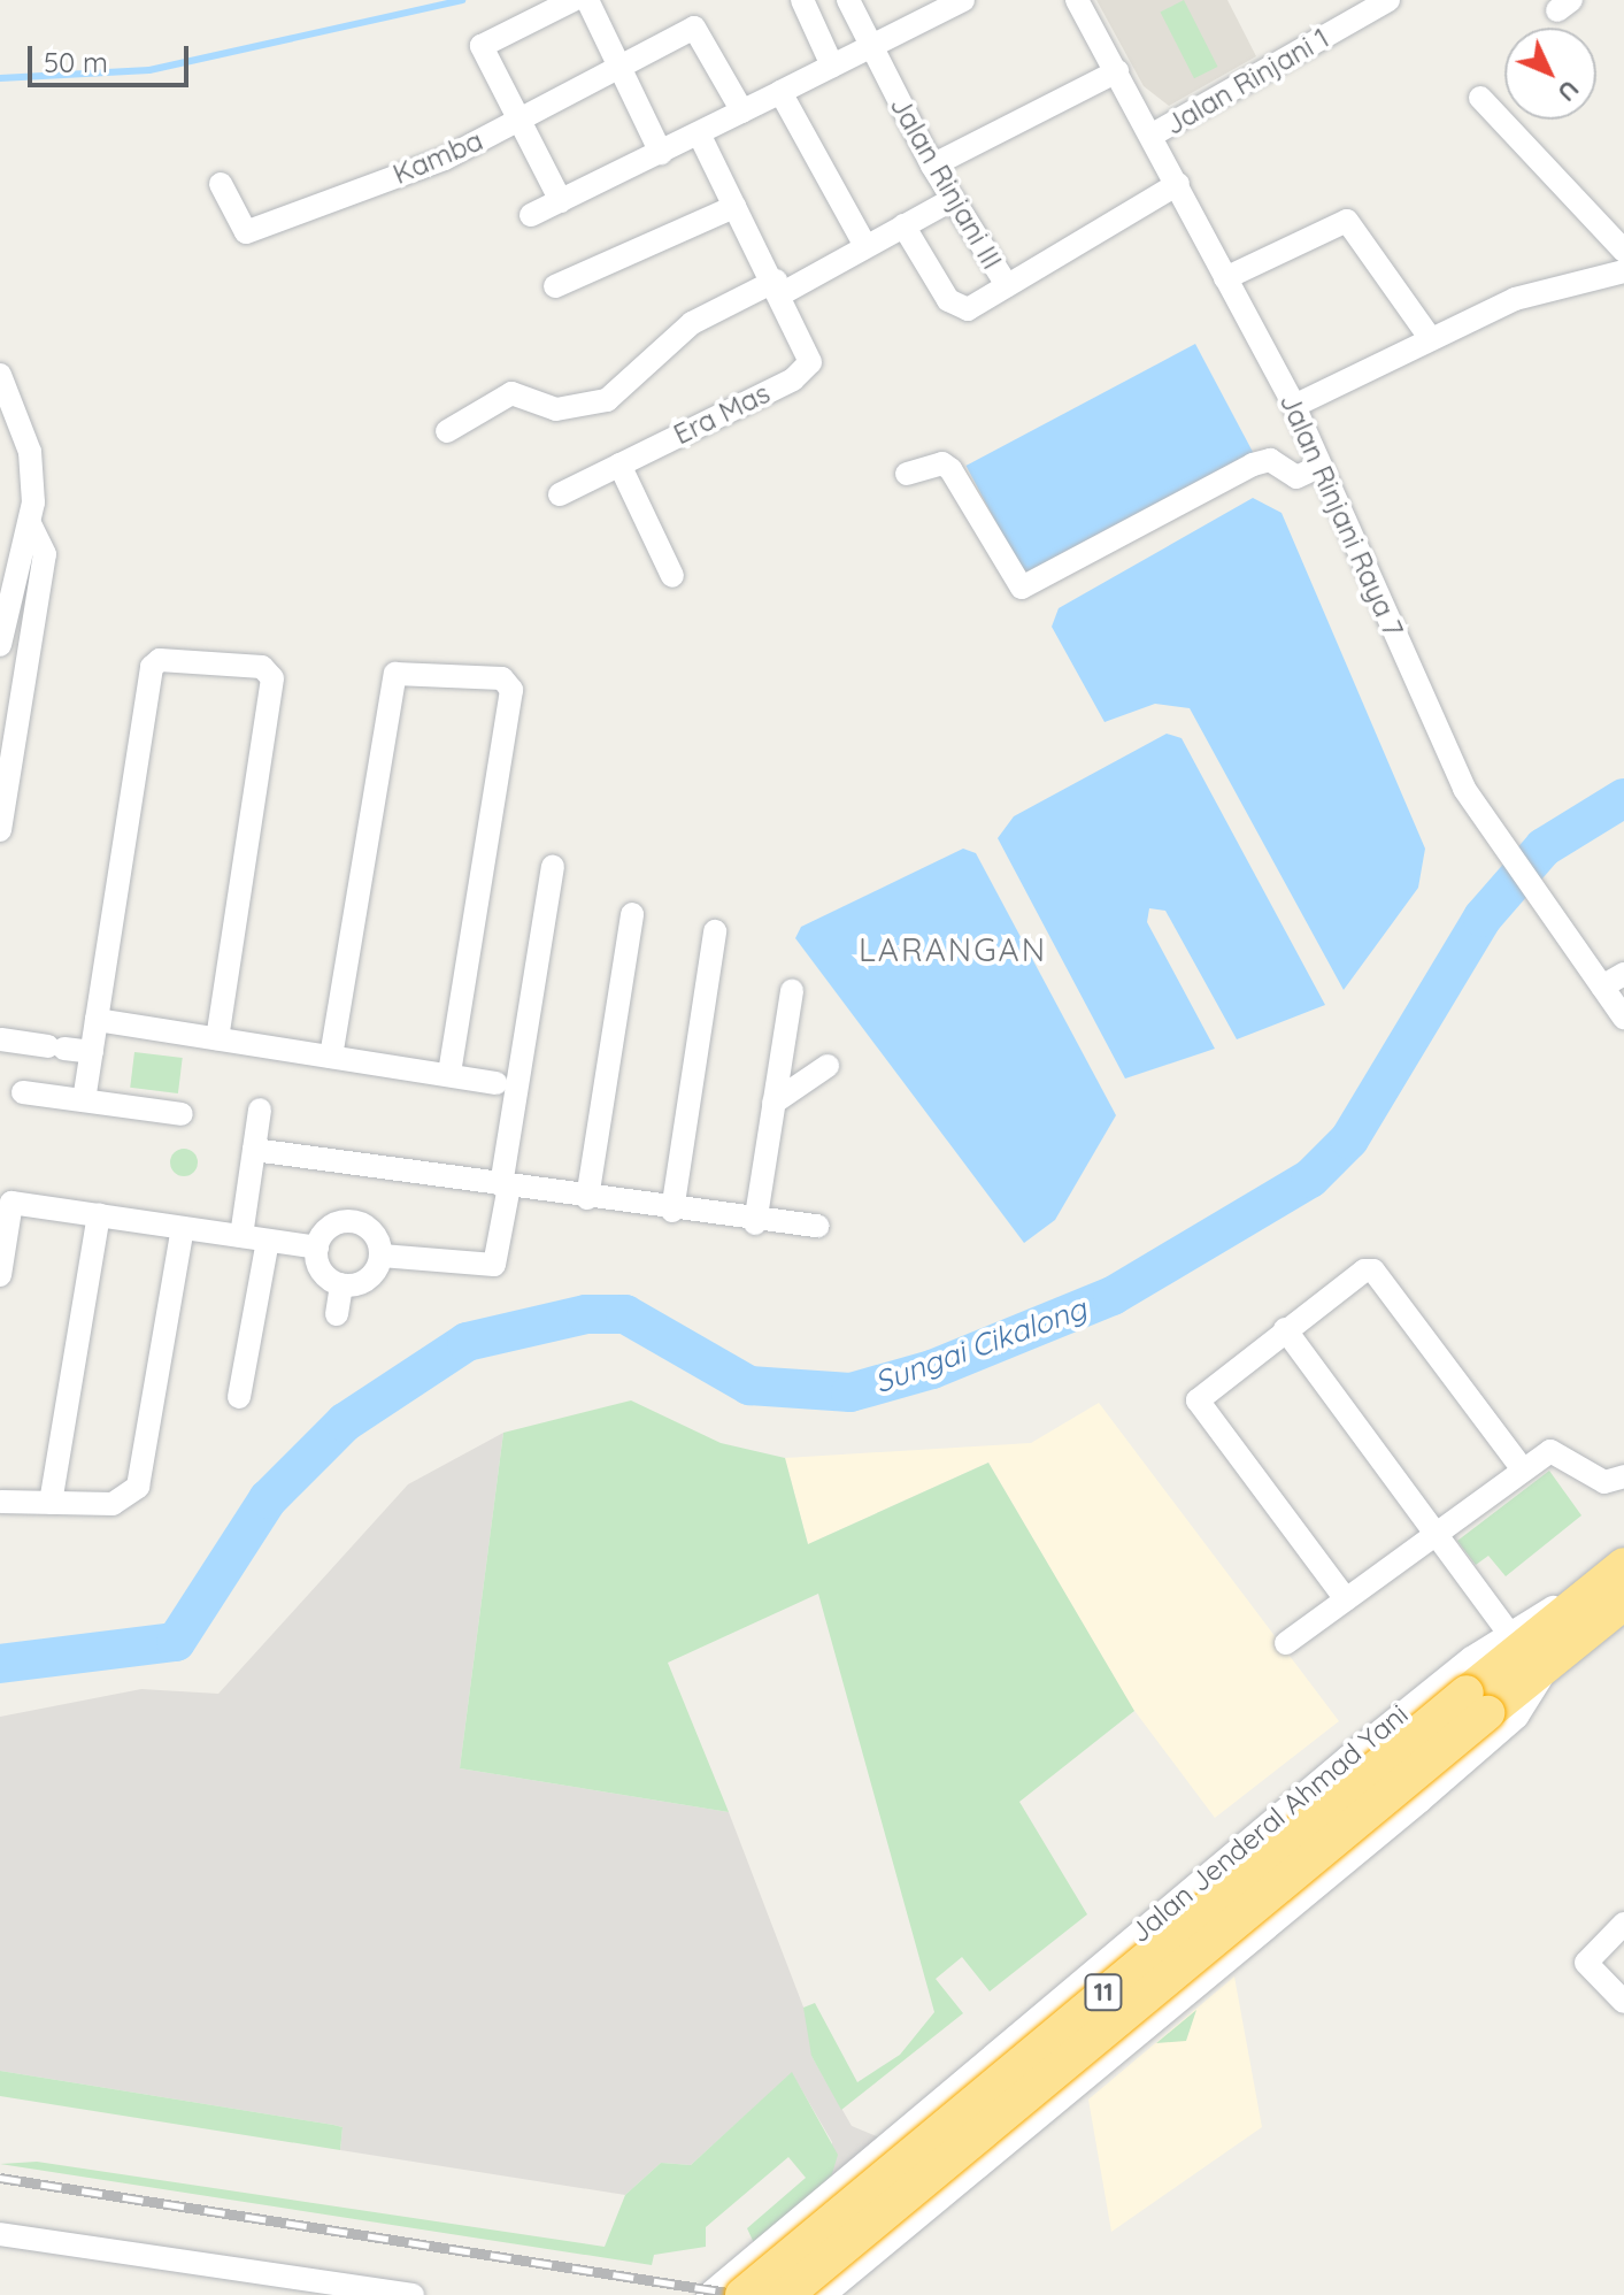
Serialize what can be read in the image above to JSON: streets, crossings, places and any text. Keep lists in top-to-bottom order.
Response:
{
  "streets": {
    "highway": ["Jalan Jenderal Ahmad Yani", "11"],
    "street": [
      "Jalan Rinjani 1",
      "Kamba",
      "Jalan Rinjani III",
      "Era Mas",
      "Jalan Rinjani Raya 7"
    ]
  },
  "crossings": [
    ["Jalan Rinjani 1", "Jalan Rinjani Raya 7"],
    ["Jalan Rinjani III", "Jalan Rinjani Raya 7"]
  ],
  "districts": ["LARANGAN"],
  "water": ["Sungai Cikalong"],
  "scale_bar": "50 m",
  "north": "bottom right"
}
